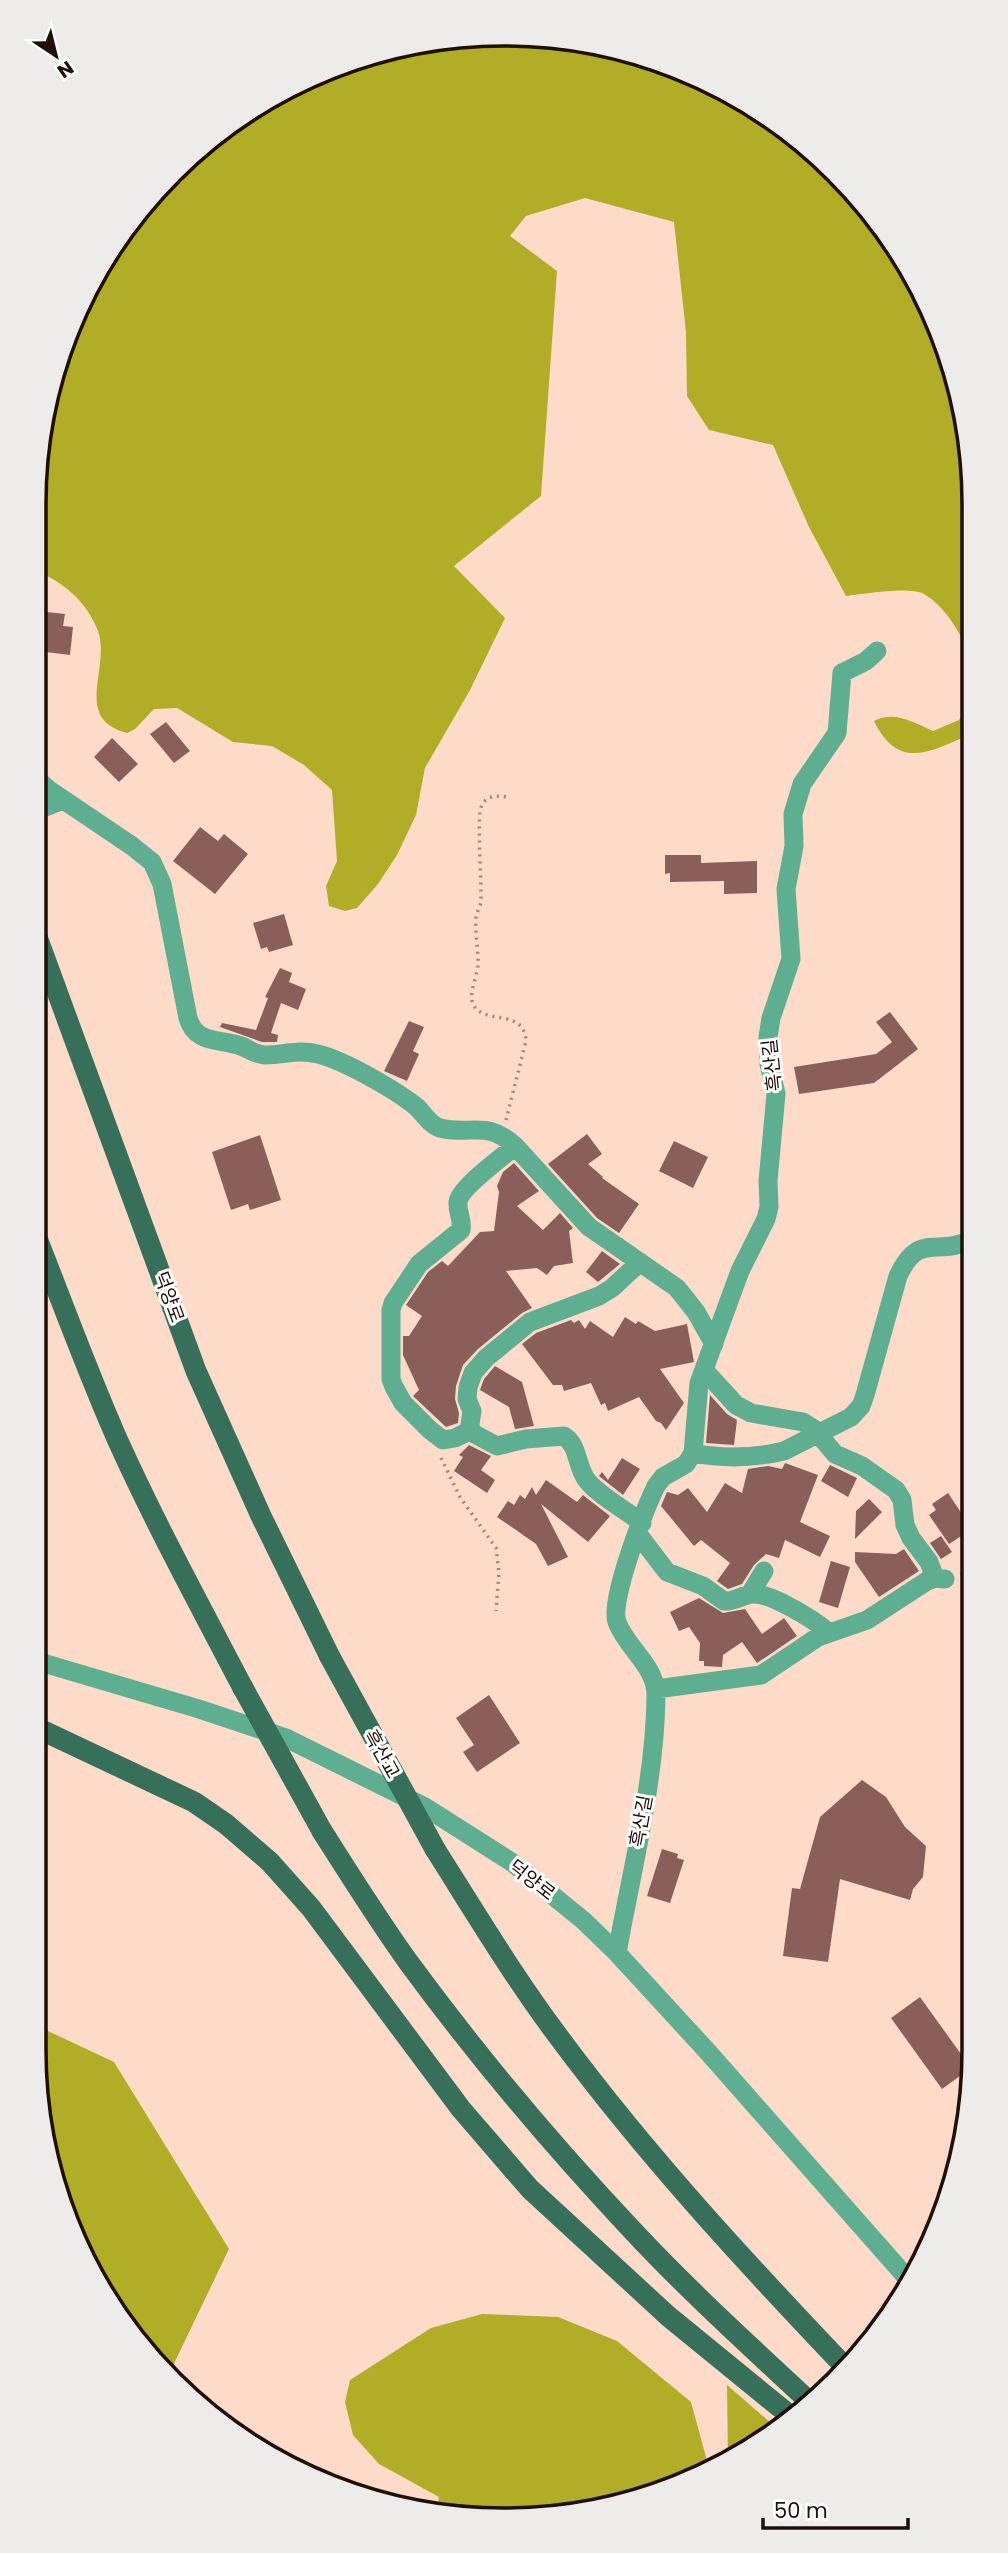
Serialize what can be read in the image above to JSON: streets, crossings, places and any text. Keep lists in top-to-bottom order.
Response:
{
  "streets": {
    "main road": ["덕양로", "흑산교"],
    "street": ["흑산길"]
  },
  "crossings": [
    ["흑산길", "덕양로"],
    ["덕양로", "흑산교"]
  ],
  "scale_bar": "50 m",
  "north": "bottom right"
}
